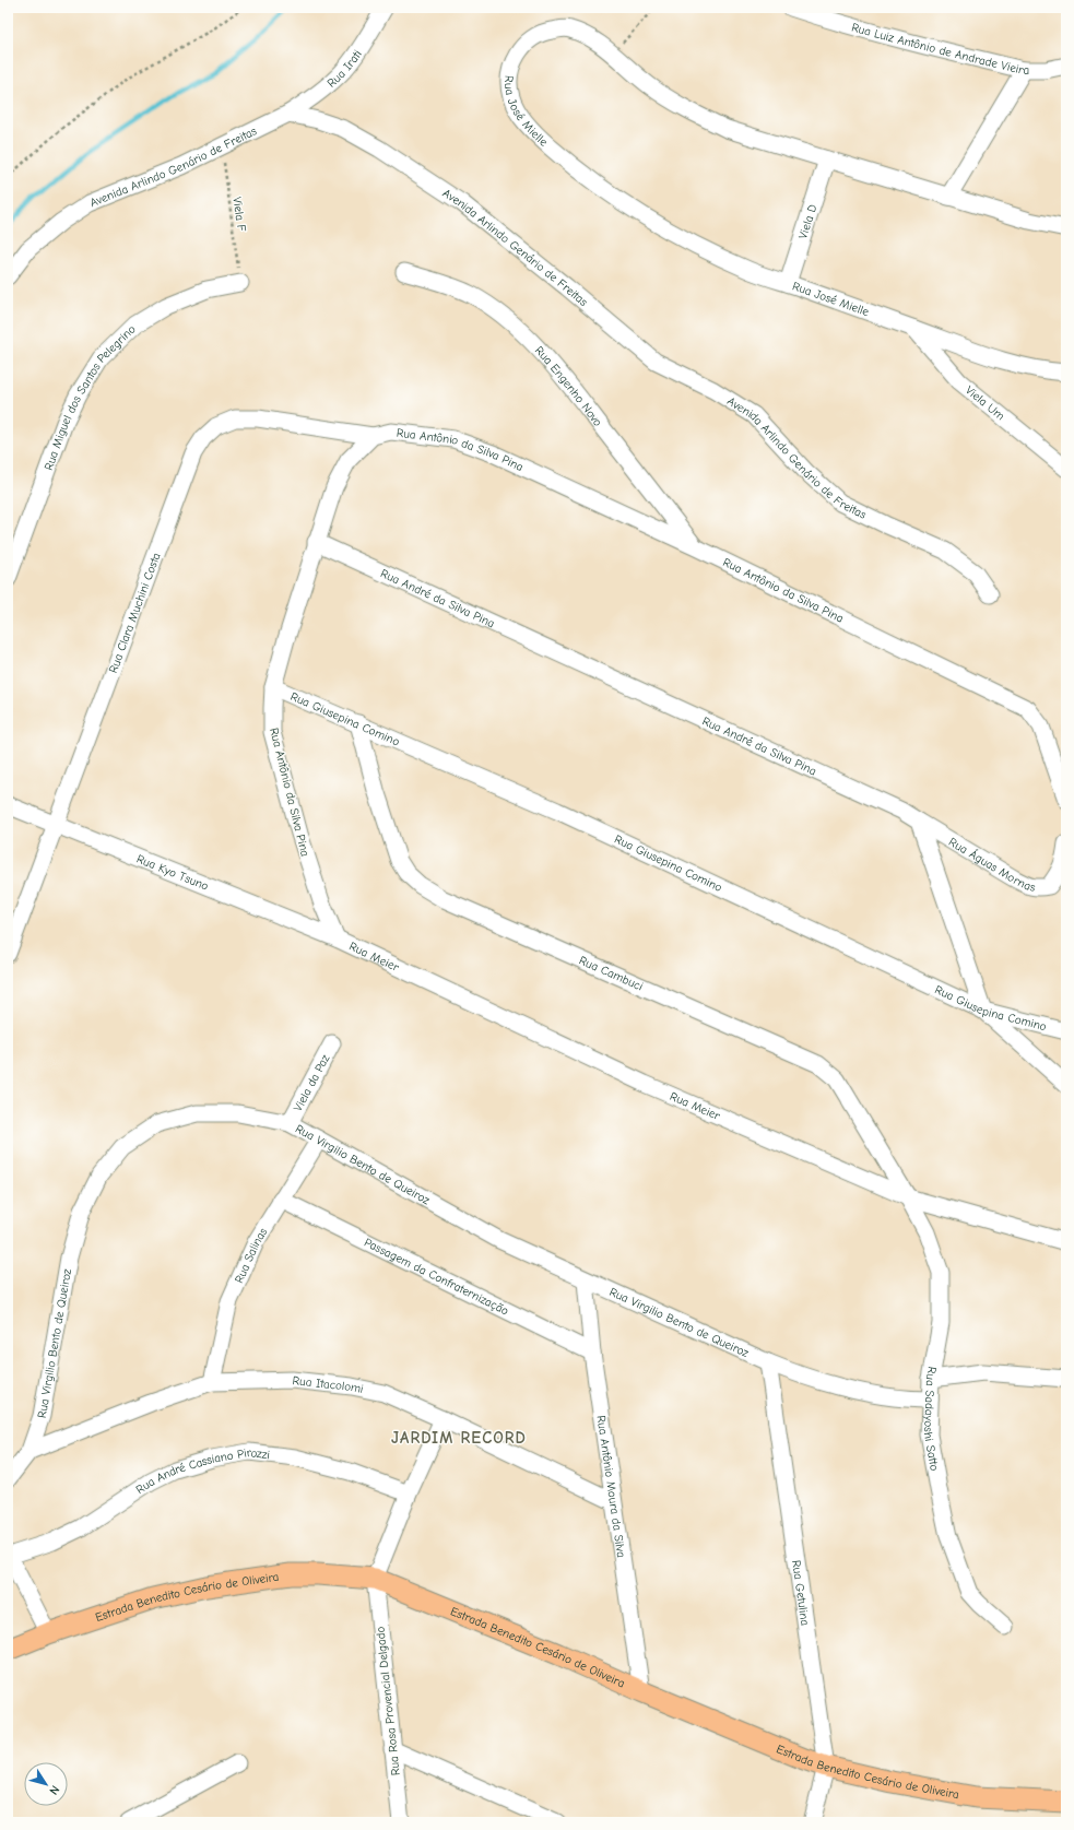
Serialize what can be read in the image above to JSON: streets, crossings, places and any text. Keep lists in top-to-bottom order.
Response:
{
  "streets": {
    "main road": ["Estrada Benedito Cesário de Oliveira"],
    "street": [
      "Rua Luiz Antônio de Andrade Vieira",
      "Rua Irati",
      "Rua José Mielle",
      "Avenida Arlindo Genário de Freitas",
      "Viela D",
      "Rua Engenho Novo",
      "Rua Miguel dos Santos Pelegrino",
      "Viela Um",
      "Rua Antônio da Silva Pina",
      "Rua André da Silva Pina",
      "Rua Clara Muchini Costa",
      "Rua Giusepina Comino",
      "Rua Águas Mornas",
      "Rua Kyo Tsuno",
      "Rua Meier",
      "Rua Cambuci",
      "Viela da Paz",
      "Rua Virgilio Bento de Queiroz",
      "Rua Salinas",
      "Passagem da Confraternização",
      "Rua Itacolomi",
      "Rua Sadayoshi Satto",
      "Rua André Cassiano Pirozzi",
      "Rua Antônio Moura da Silva",
      "Rua Getulina",
      "Rua Rosa Provencial Delgado"
    ],
    "path": ["Viela F"]
  },
  "crossings": [
    ["Rua Irati", "Avenida Arlindo Genário de Freitas"],
    ["Rua José Mielle", "Viela D"],
    ["Rua José Mielle", "Viela Um"],
    ["Avenida Arlindo Genário de Freitas", "Viela F"],
    ["Viela F", "Rua Miguel dos Santos Pelegrino"],
    ["Rua Engenho Novo", "Rua Antônio da Silva Pina"],
    ["Rua Antônio da Silva Pina", "Rua André da Silva Pina"],
    ["Rua Antônio da Silva Pina", "Rua Clara Muchini Costa"],
    ["Rua Antônio da Silva Pina", "Rua Giusepina Comino"],
    ["Rua Antônio da Silva Pina", "Rua Kyo Tsuno"],
    ["Rua Antônio da Silva Pina", "Rua Meier"],
    ["Rua André da Silva Pina", "Rua Águas Mornas"],
    ["Rua Clara Muchini Costa", "Rua Kyo Tsuno"],
    ["Rua Giusepina Comino", "Rua Cambuci"],
    ["Rua Kyo Tsuno", "Rua Meier"],
    ["Rua Meier", "Rua Cambuci"],
    ["Rua Meier", "Rua Sadayoshi Satto"],
    ["Rua Cambuci", "Rua Sadayoshi Satto"],
    ["Viela da Paz", "Rua Virgilio Bento de Queiroz"],
    ["Rua Virgilio Bento de Queiroz", "Rua Salinas"],
    ["Rua Virgilio Bento de Queiroz", "Rua Itacolomi"],
    ["Rua Virgilio Bento de Queiroz", "Rua Sadayoshi Satto"],
    ["Rua Virgilio Bento de Queiroz", "Rua Antônio Moura da Silva"],
    ["Rua Virgilio Bento de Queiroz", "Rua Getulina"],
    ["Rua Salinas", "Passagem da Confraternização"],
    ["Rua Salinas", "Rua Itacolomi"],
    ["Passagem da Confraternização", "Rua Antônio Moura da Silva"],
    ["Rua Itacolomi", "Rua Antônio Moura da Silva"],
    ["Rua Antônio Moura da Silva", "Estrada Benedito Cesário de Oliveira"],
    ["Rua Getulina", "Estrada Benedito Cesário de Oliveira"],
    ["Estrada Benedito Cesário de Oliveira", "Rua Rosa Provencial Delgado"]
  ],
  "districts": ["JARDIM RECORD"],
  "north": "bottom right"
}
